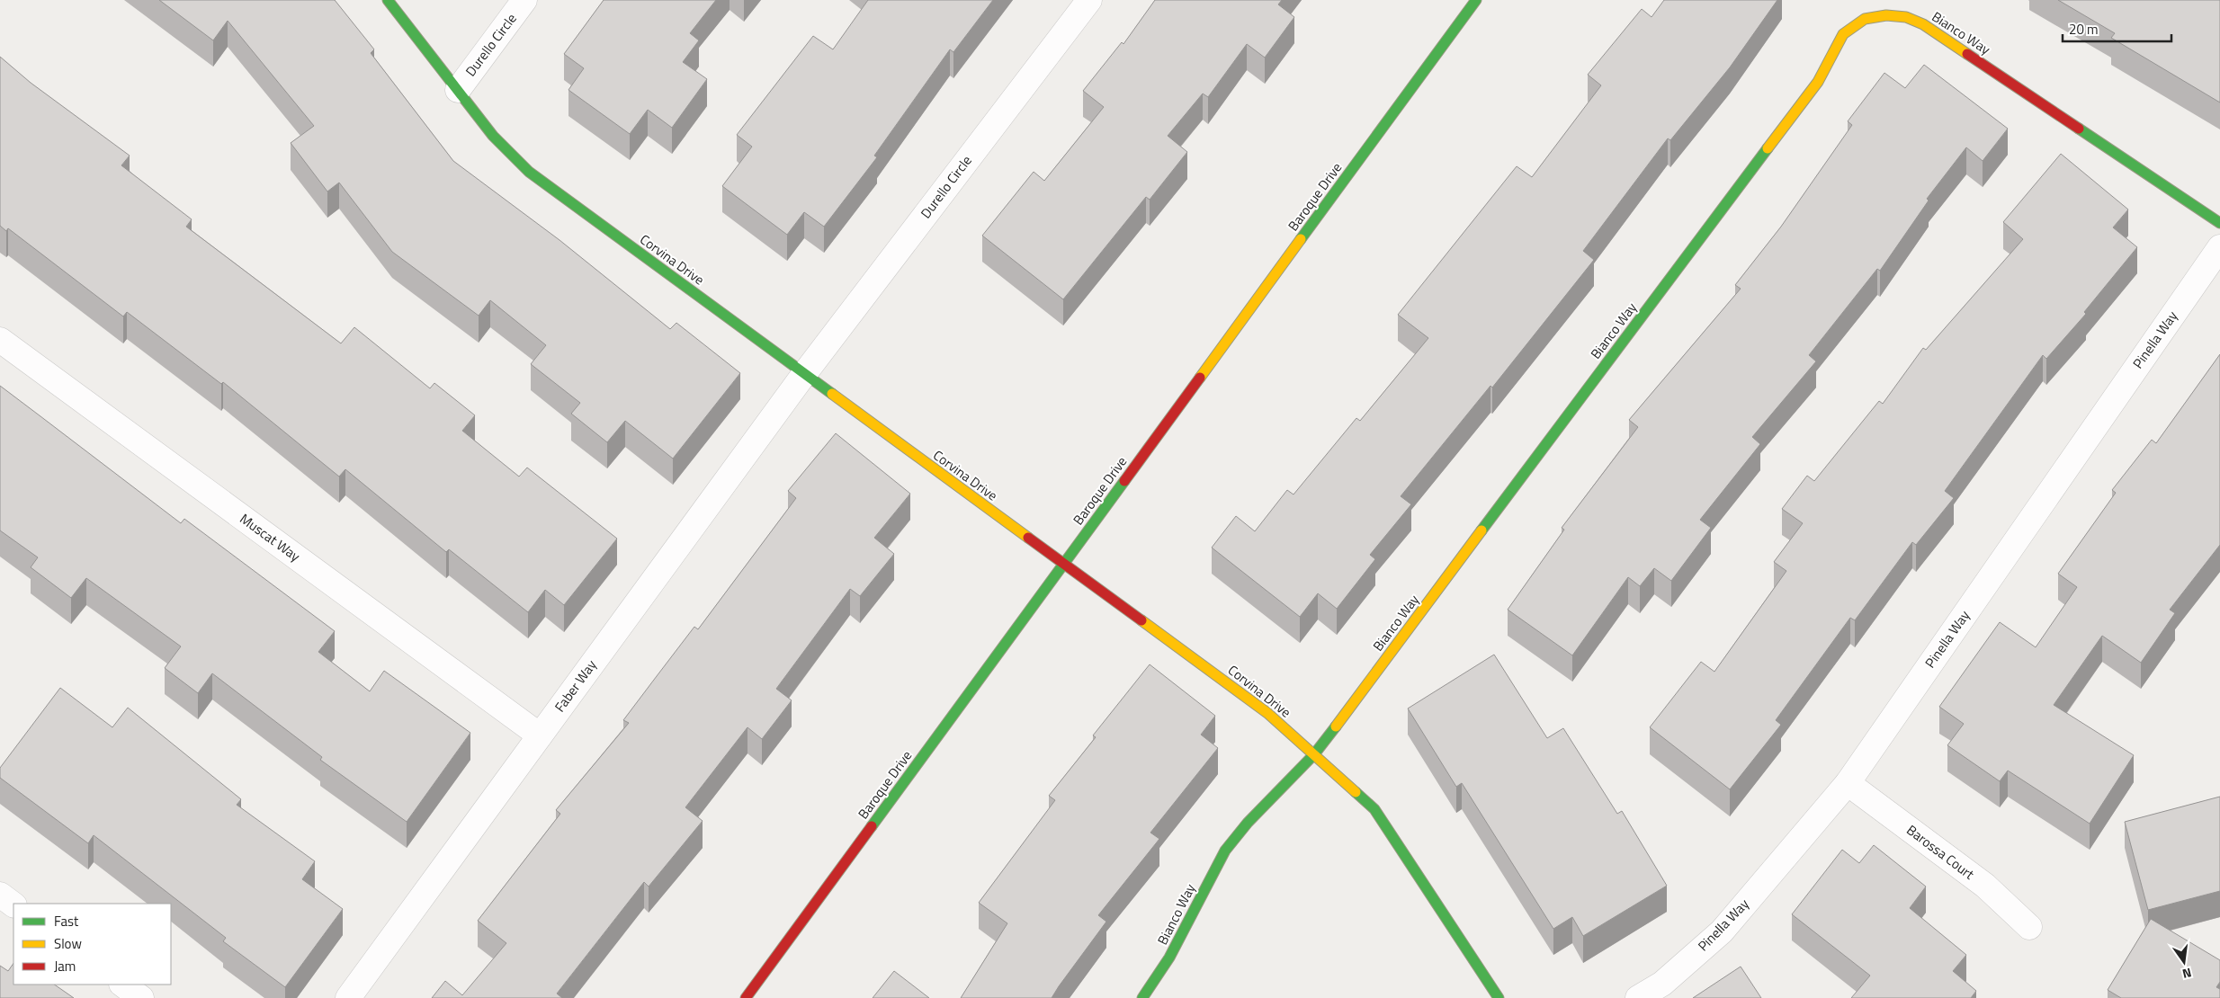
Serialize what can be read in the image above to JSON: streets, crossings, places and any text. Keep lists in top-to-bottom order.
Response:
{
  "streets": {
    "street": [
      "Bianco Way",
      "Durello Circle",
      "Baroque Drive",
      "Corvina Drive",
      "Pinella Way",
      "Muscat Way",
      "Faber Way",
      "Barossa Court"
    ]
  },
  "crossings": [
    ["Bianco Way", "Corvina Drive"],
    ["Durello Circle", "Corvina Drive"],
    ["Durello Circle", "Faber Way"],
    ["Baroque Drive", "Corvina Drive"],
    ["Corvina Drive", "Faber Way"],
    ["Pinella Way", "Barossa Court"],
    ["Muscat Way", "Faber Way"]
  ],
  "legend": ["Fast", "Slow", "Jam"],
  "scale_bar": "20 m",
  "north": "bottom"
}
